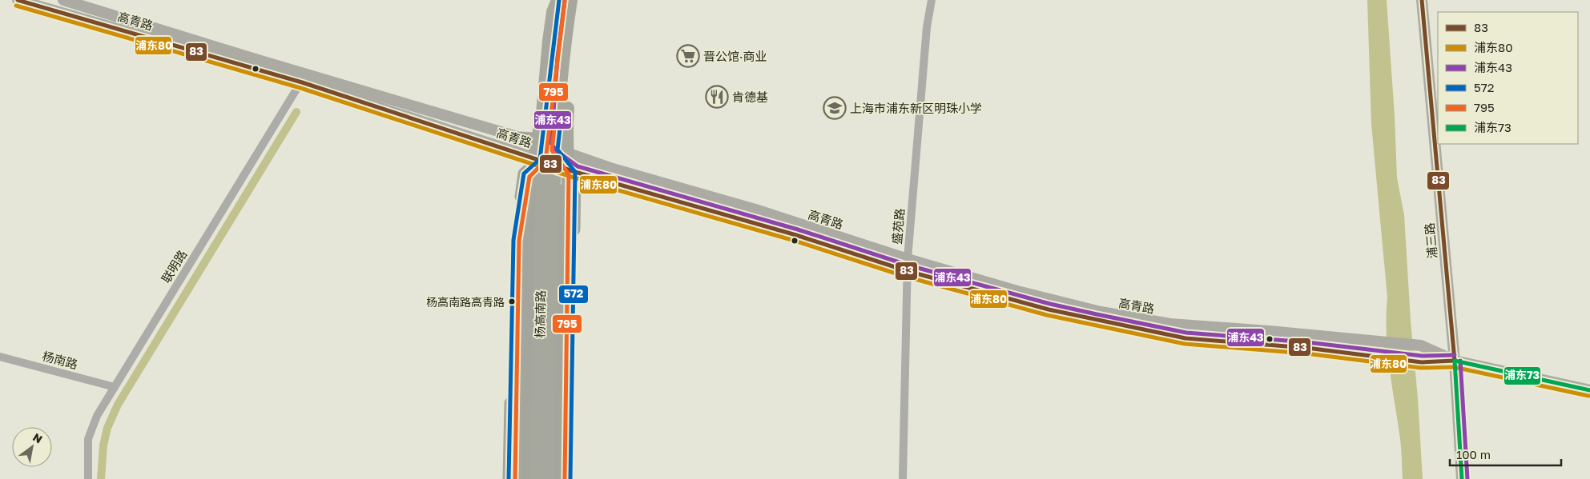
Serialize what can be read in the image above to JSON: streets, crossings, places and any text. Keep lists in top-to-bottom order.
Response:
{
  "streets": {
    "highway": ["杨高南路"],
    "main road": ["高青路", "浦三路"],
    "street": ["盛苑路", "联明路", "杨南路"]
  },
  "crossings": [
    ["高青路", "盛苑路"],
    ["高青路", "浦三路"],
    ["高青路", "联明路"],
    ["高青路", "杨高南路"],
    ["联明路", "杨南路"]
  ],
  "places": {
    "supermarket": ["晋公馆·商业"],
    "restaurant": ["肯德基"],
    "school or university": ["上海市浦东新区明珠小学"],
    "other": ["杨高南路高青路"]
  },
  "lines": [
    "transit line 83",
    "transit line 572",
    "transit line 浦东43",
    "transit line 795",
    "transit line 浦东80",
    "transit line 浦东73"
  ],
  "legend": [
    "83",
    "浦东80",
    "浦东43",
    "572",
    "795",
    "浦东73"
  ],
  "scale_bar": "100 m",
  "north": "top right"
}
